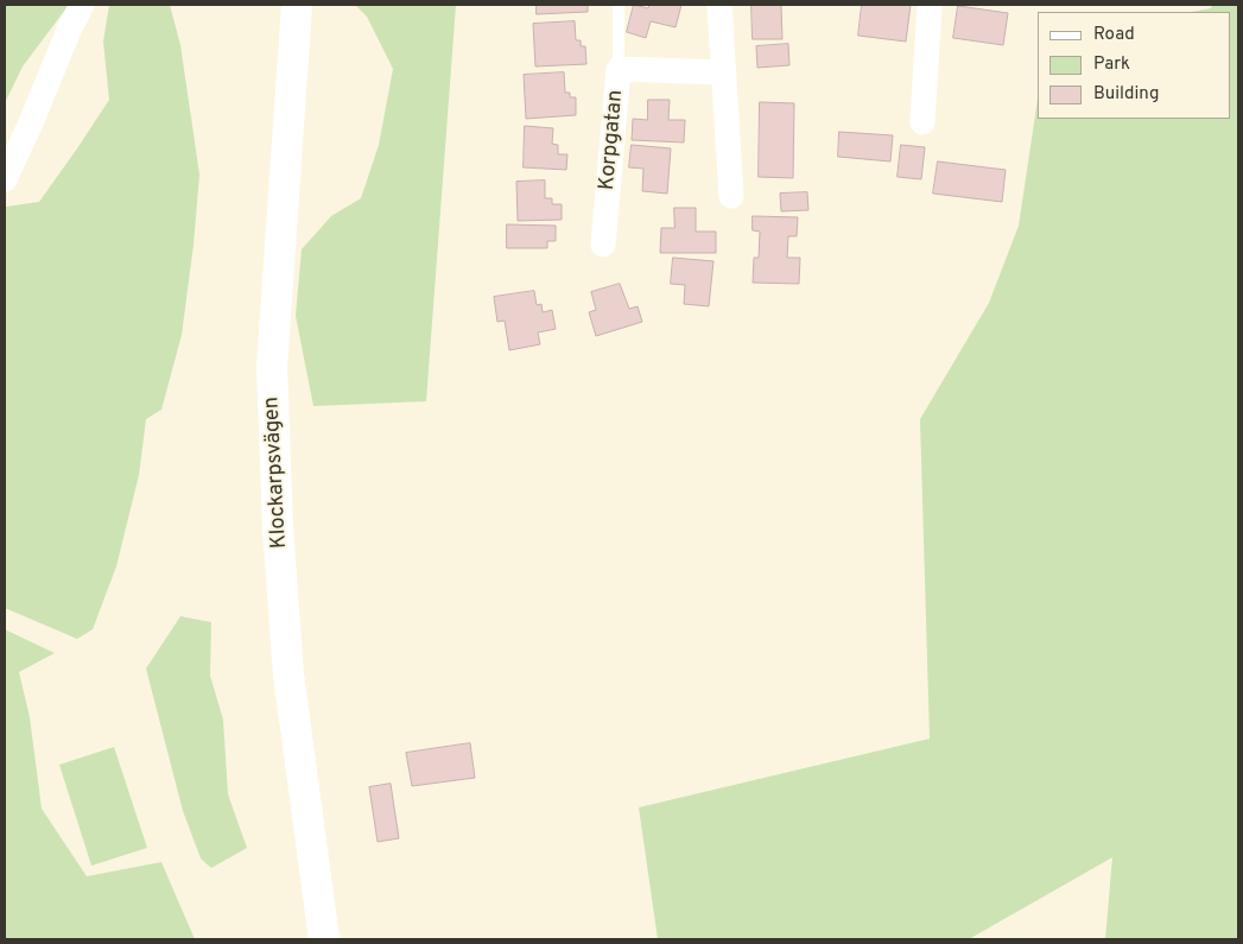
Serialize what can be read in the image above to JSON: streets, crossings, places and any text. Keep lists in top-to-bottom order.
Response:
{
  "streets": {
    "street": ["Korpgatan", "Klockarpsvägen"]
  },
  "legend": ["Road", "Park", "Building"]
}
